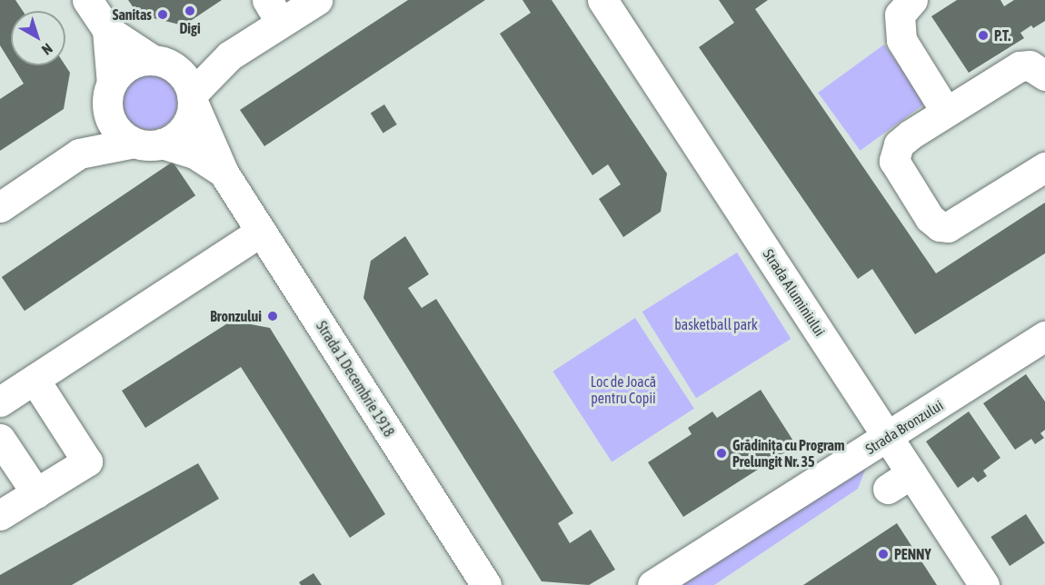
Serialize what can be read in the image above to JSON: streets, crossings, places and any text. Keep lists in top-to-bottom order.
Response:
{
  "streets": {
    "street": ["Strada Aluminiului", "Strada 1 Decembrie 1918", "Strada Bronzului"]
  },
  "crossings": [
    ["Strada Aluminiului", "Strada Bronzului"]
  ],
  "parks": ["basketball park", "Loc de Joacă pentru Copii"],
  "places": [
    "Digi",
    "Sanitas",
    "P.T.",
    "Bronzului",
    "Grădinița cu Program Prelungit Nr. 35",
    "PENNY"
  ],
  "north": "bottom right"
}
